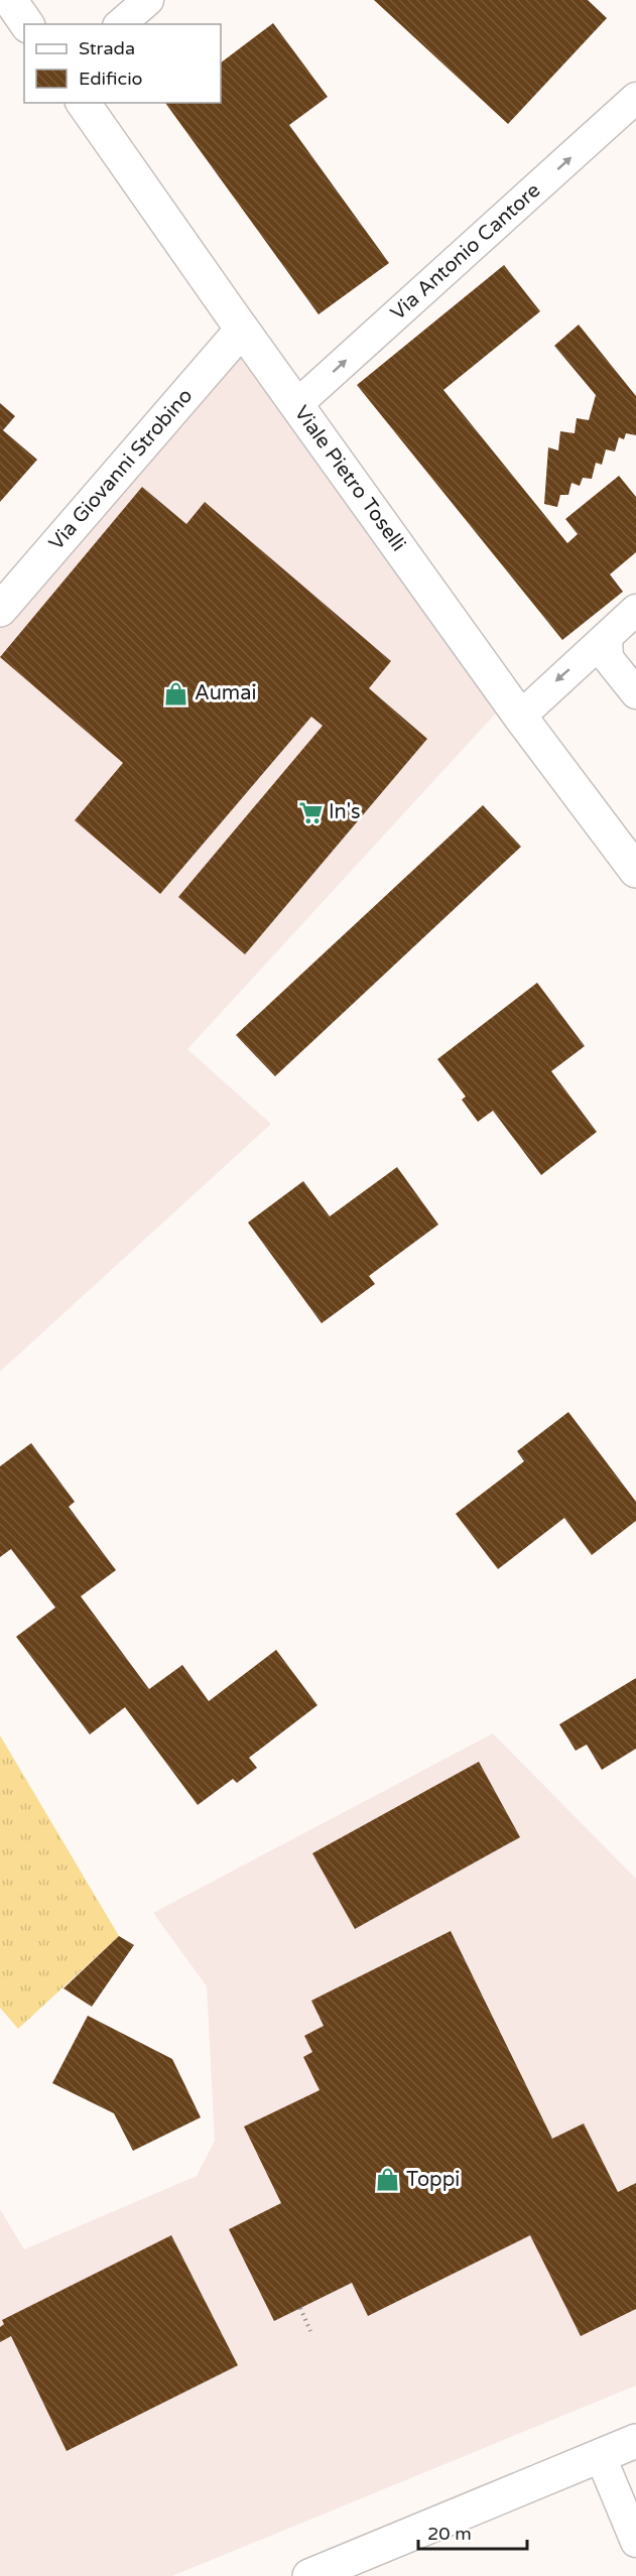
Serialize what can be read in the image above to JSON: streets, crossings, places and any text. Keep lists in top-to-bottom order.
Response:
{
  "streets": {
    "main road": ["Via Giovanni Strobino", "Viale Pietro Toselli"],
    "street": ["Via Antonio Cantore"]
  },
  "crossings": [
    ["Via Antonio Cantore", "Viale Pietro Toselli"],
    ["Via Giovanni Strobino", "Viale Pietro Toselli"]
  ],
  "one_way": ["Via Antonio Cantore"],
  "places": {
    "shop": ["Aumai", "Toppi"],
    "supermarket": ["In's"]
  },
  "legend": ["Strada", "Edificio"],
  "scale_bar": "20 m"
}
